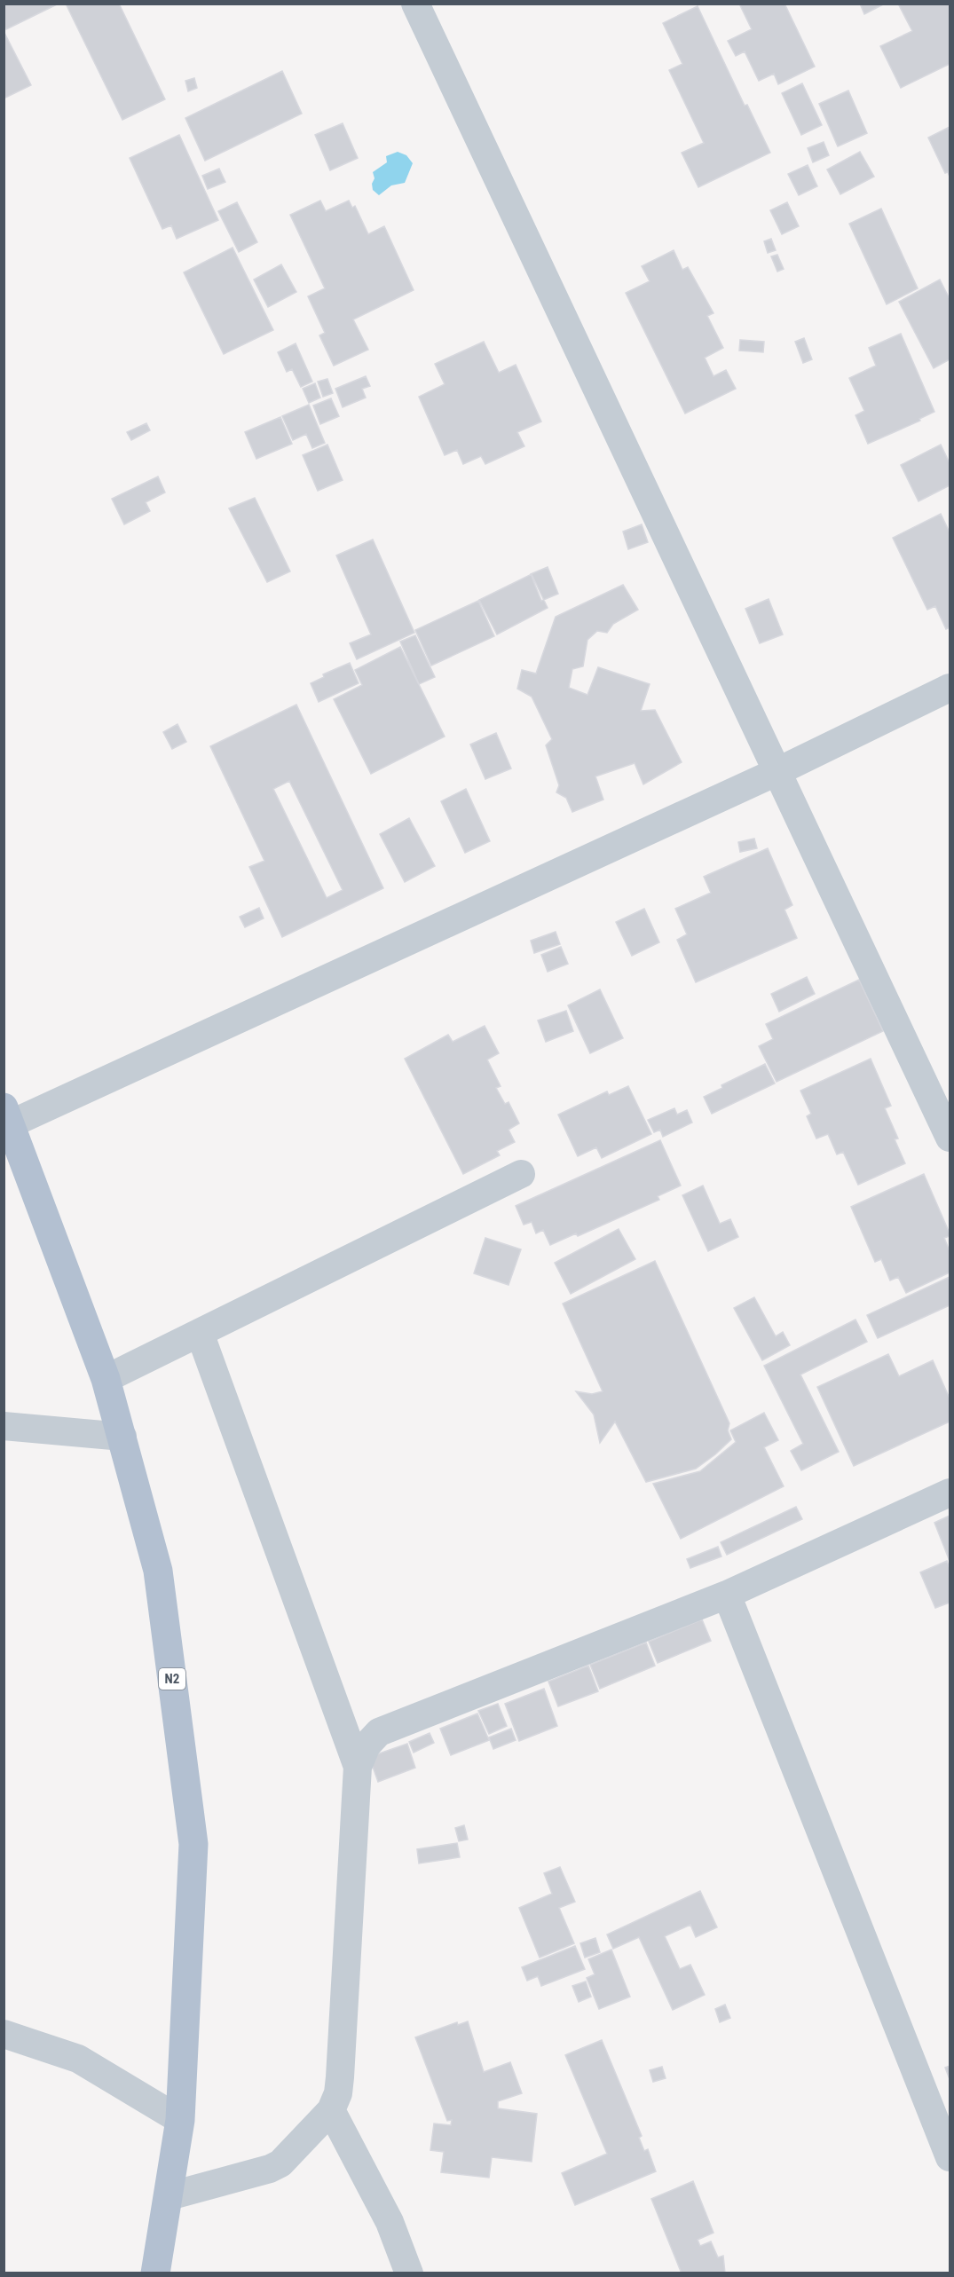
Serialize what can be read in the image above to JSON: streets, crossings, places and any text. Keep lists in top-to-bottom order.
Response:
{
  "streets": {
    "main road": ["N2"]
  }
}
